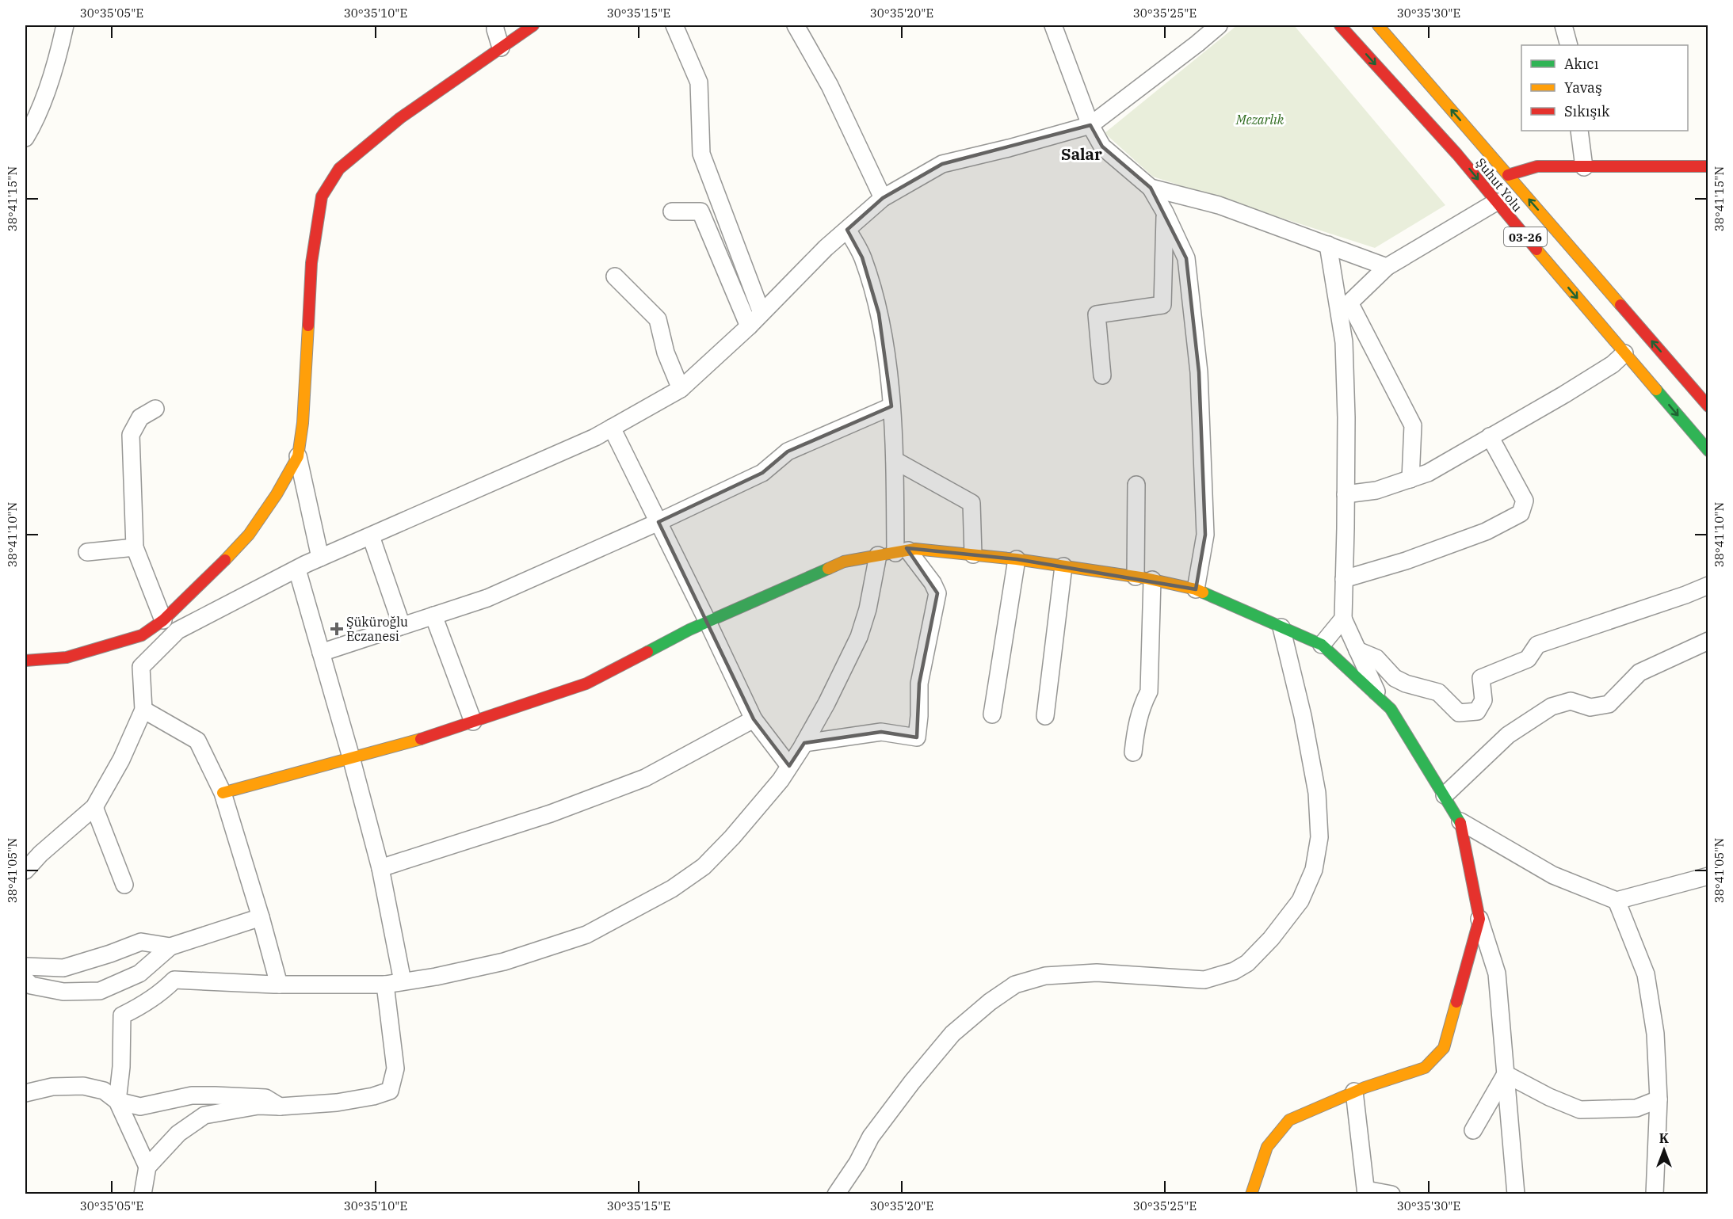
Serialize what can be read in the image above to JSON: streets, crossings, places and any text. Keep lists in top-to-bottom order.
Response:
{
  "streets": {
    "street": ["Şuhut Yolu", "03-26"]
  },
  "districts": ["Salar"],
  "parks": ["Mezarlık"],
  "places": {
    "health": ["Şüküroğlu Eczanesi"]
  },
  "legend": ["Akıcı", "Yavaş", "Sıkışık"],
  "north": "top",
  "coordinates": [
    "30°35'05\"E",
    "30°35'10\"E",
    "30°35'15\"E",
    "30°35'20\"E",
    "30°35'25\"E",
    "30°35'30\"E",
    "38°41'15\"N",
    "38°41'10\"N",
    "38°41'05\"N"
  ]
}
